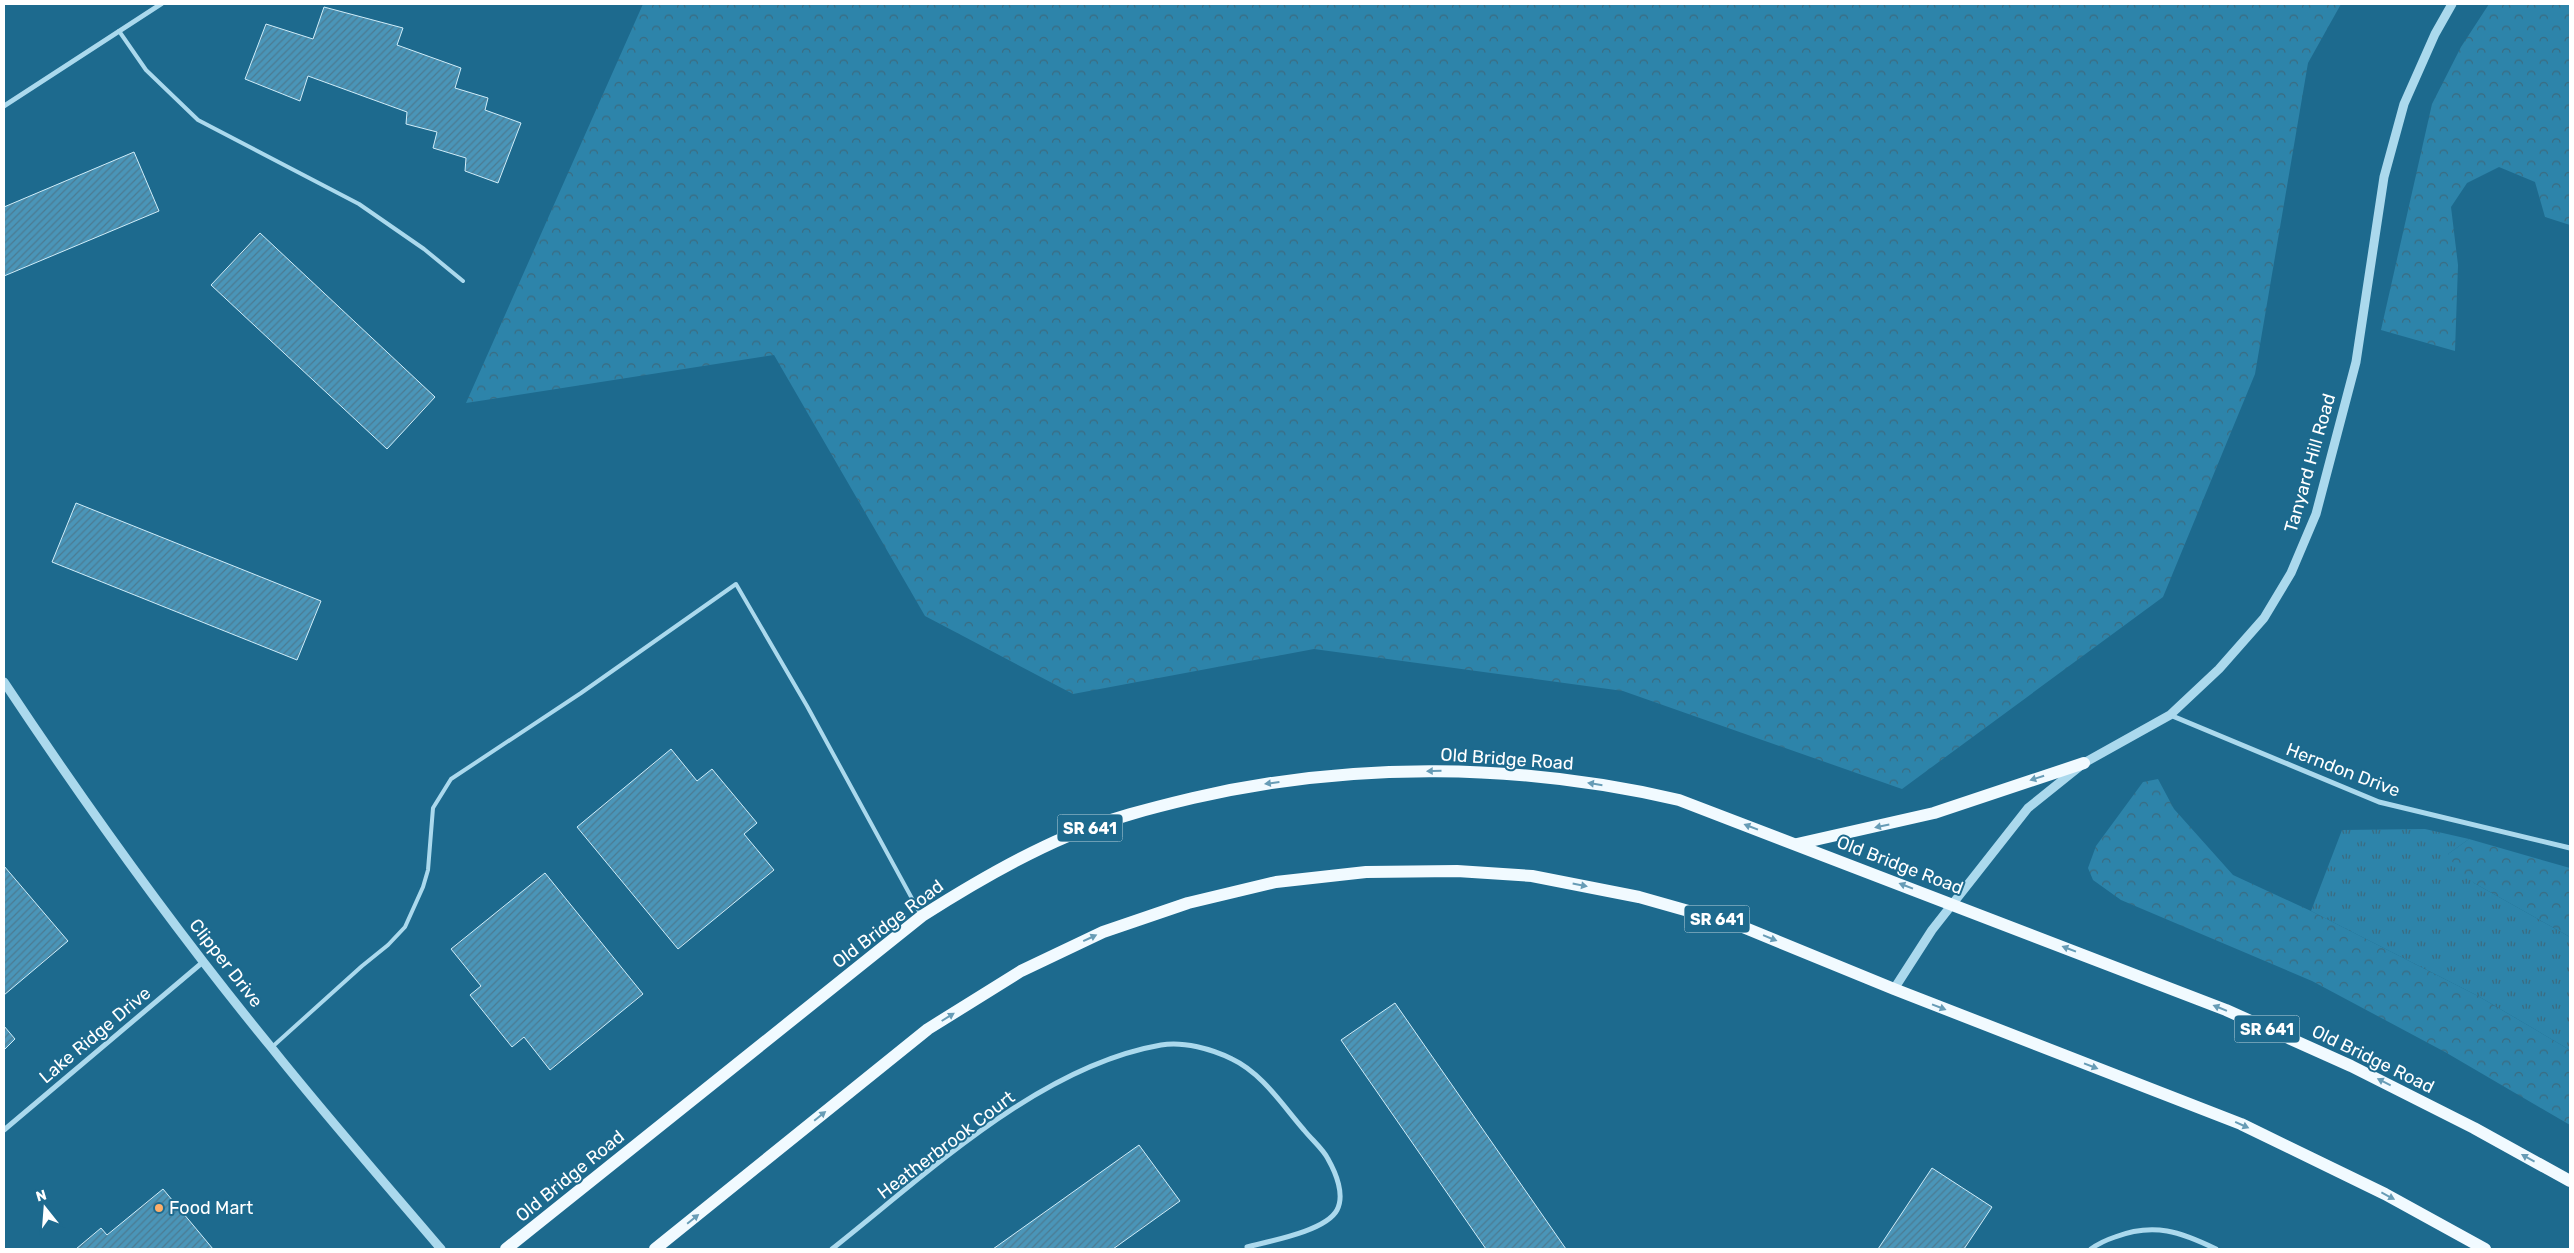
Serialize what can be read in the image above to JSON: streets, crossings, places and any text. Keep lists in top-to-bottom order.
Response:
{
  "streets": {
    "main road": ["Old Bridge Road", "SR 641"],
    "street": [
      "Tanyard Hill Road",
      "Herndon Drive",
      "Clipper Drive",
      "Lake Ridge Drive",
      "Heatherbrook Court"
    ]
  },
  "crossings": [
    ["Tanyard Hill Road", "Old Bridge Road"],
    ["Tanyard Hill Road", "Herndon Drive"],
    ["Tanyard Hill Road", "SR 641"],
    ["Clipper Drive", "Lake Ridge Drive"]
  ],
  "places": ["Food Mart"],
  "north": "top"
}
